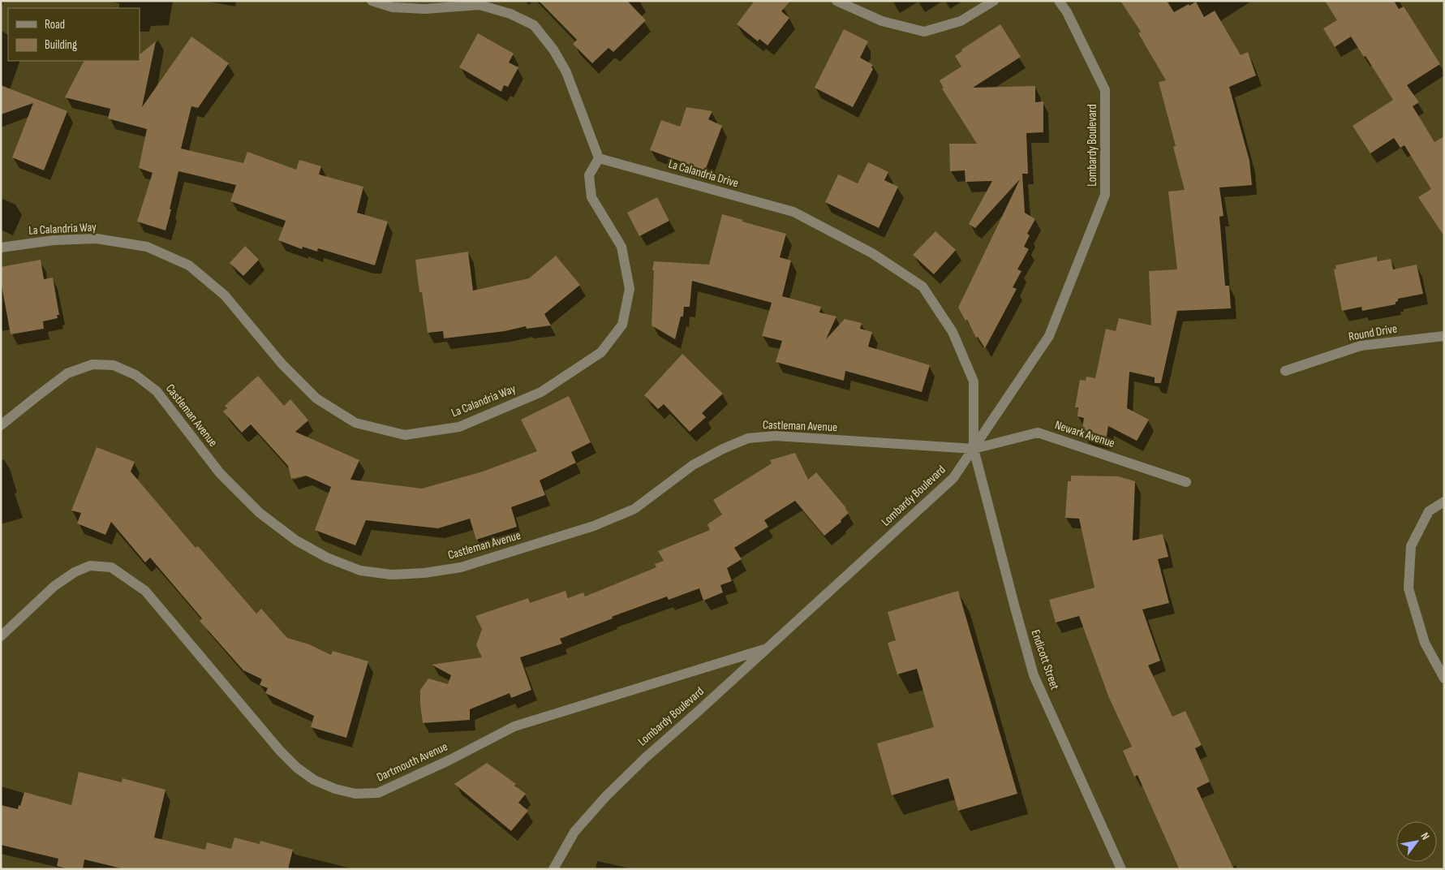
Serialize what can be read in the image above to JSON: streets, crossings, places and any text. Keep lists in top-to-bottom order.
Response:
{
  "streets": {
    "street": [
      "Lombardy Boulevard",
      "La Calandria Drive",
      "La Calandria Way",
      "Round Drive",
      "Castleman Avenue",
      "Newark Avenue",
      "Endicott Street",
      "Dartmouth Avenue"
    ]
  },
  "crossings": [
    ["Lombardy Boulevard", "La Calandria Drive"],
    ["Lombardy Boulevard", "Castleman Avenue"],
    ["Lombardy Boulevard", "Newark Avenue"],
    ["Lombardy Boulevard", "Endicott Street"],
    ["Lombardy Boulevard", "Dartmouth Avenue"],
    ["La Calandria Drive", "La Calandria Way"],
    ["La Calandria Drive", "Castleman Avenue"],
    ["La Calandria Drive", "Newark Avenue"],
    ["La Calandria Drive", "Endicott Street"],
    ["Castleman Avenue", "Newark Avenue"],
    ["Castleman Avenue", "Endicott Street"],
    ["Newark Avenue", "Endicott Street"]
  ],
  "legend": ["Road", "Building"],
  "north": "top right"
}
